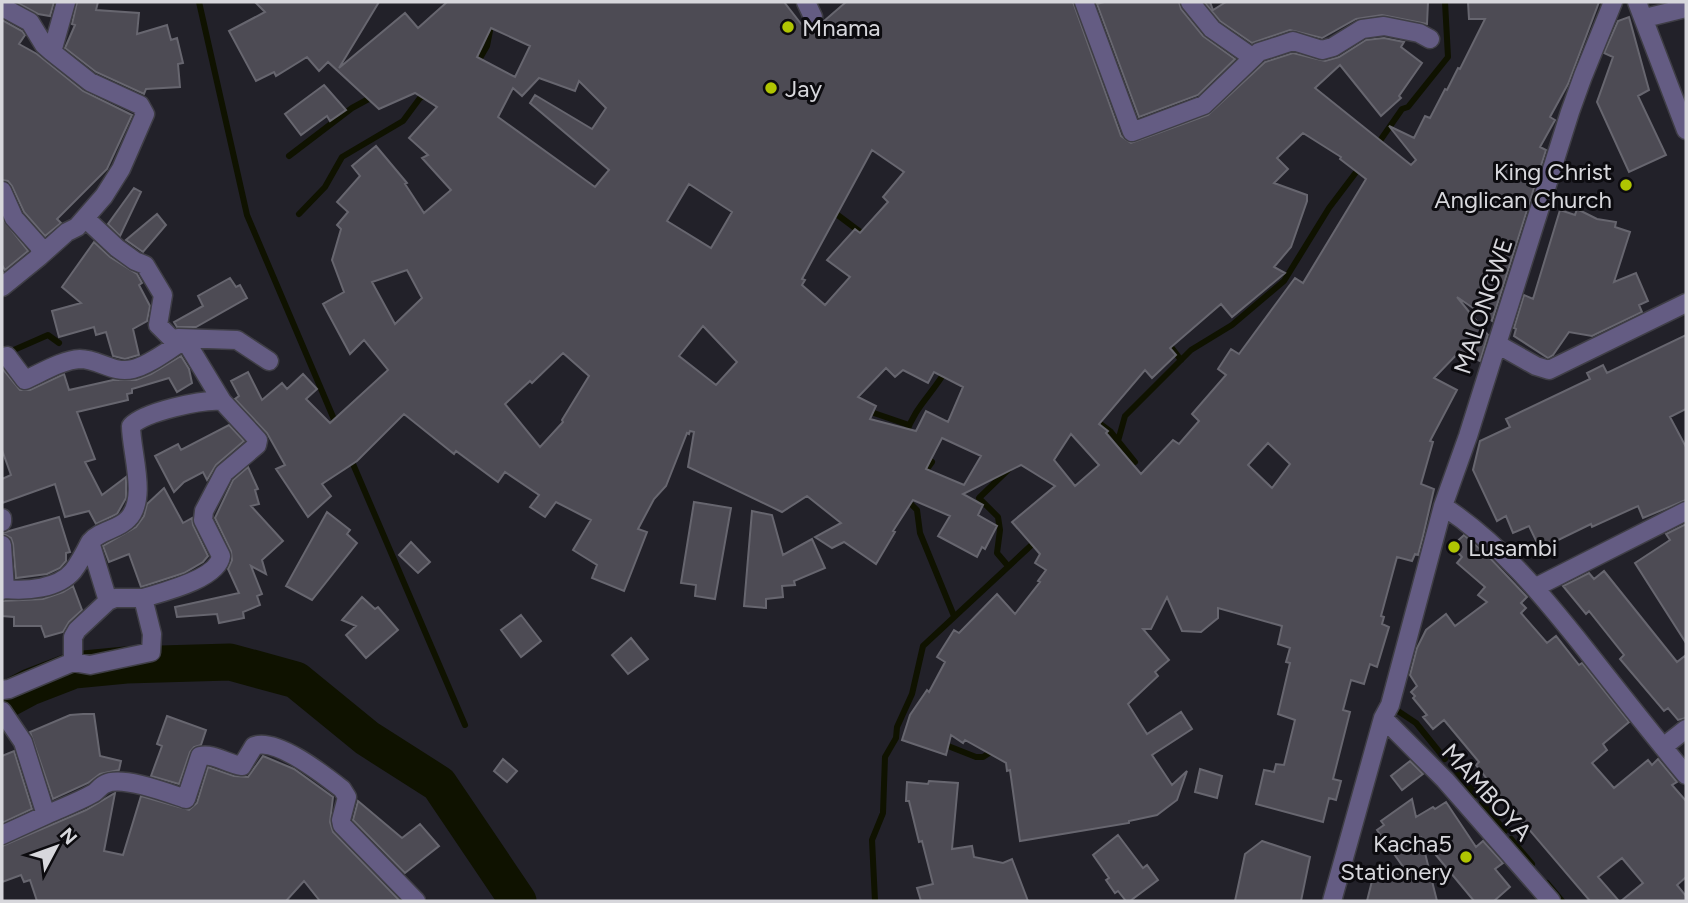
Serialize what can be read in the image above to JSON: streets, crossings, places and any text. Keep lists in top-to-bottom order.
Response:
{
  "streets": {
    "street": ["MALONGWE", "MAMBOYA"]
  },
  "crossings": [
    ["MALONGWE", "MAMBOYA"]
  ],
  "places": [
    "Mnama",
    "Jay",
    "King Christ Anglican Church",
    "Lusambi",
    "Kacha5 Stationery"
  ],
  "north": "top right"
}
